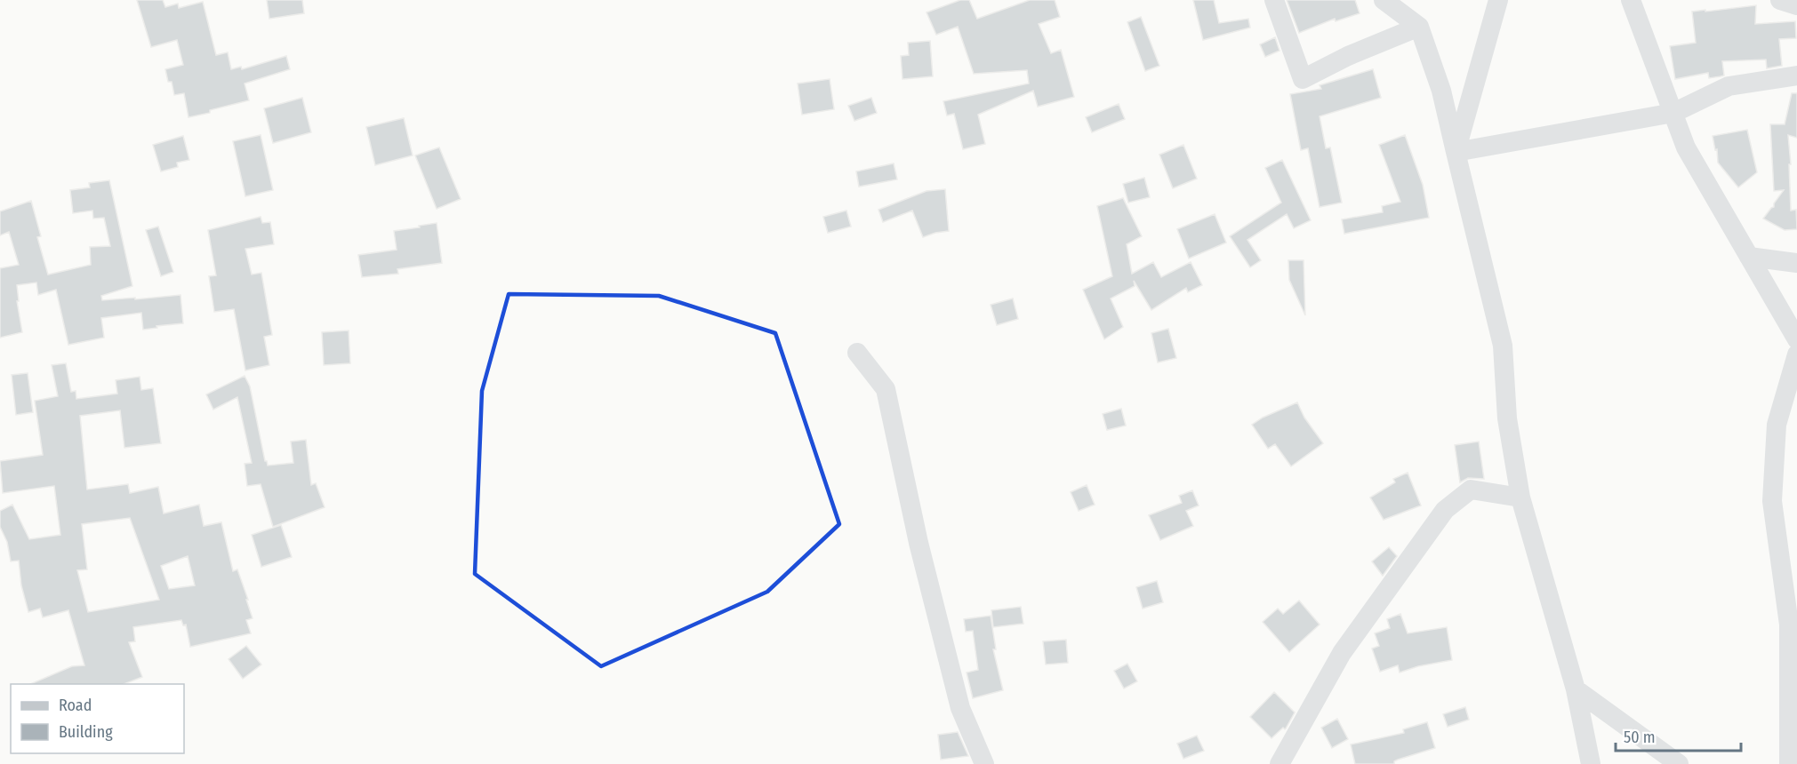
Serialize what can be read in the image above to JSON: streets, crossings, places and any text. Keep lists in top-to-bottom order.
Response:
{
  "legend": ["Road", "Building"],
  "scale_bar": "50 m"
}
